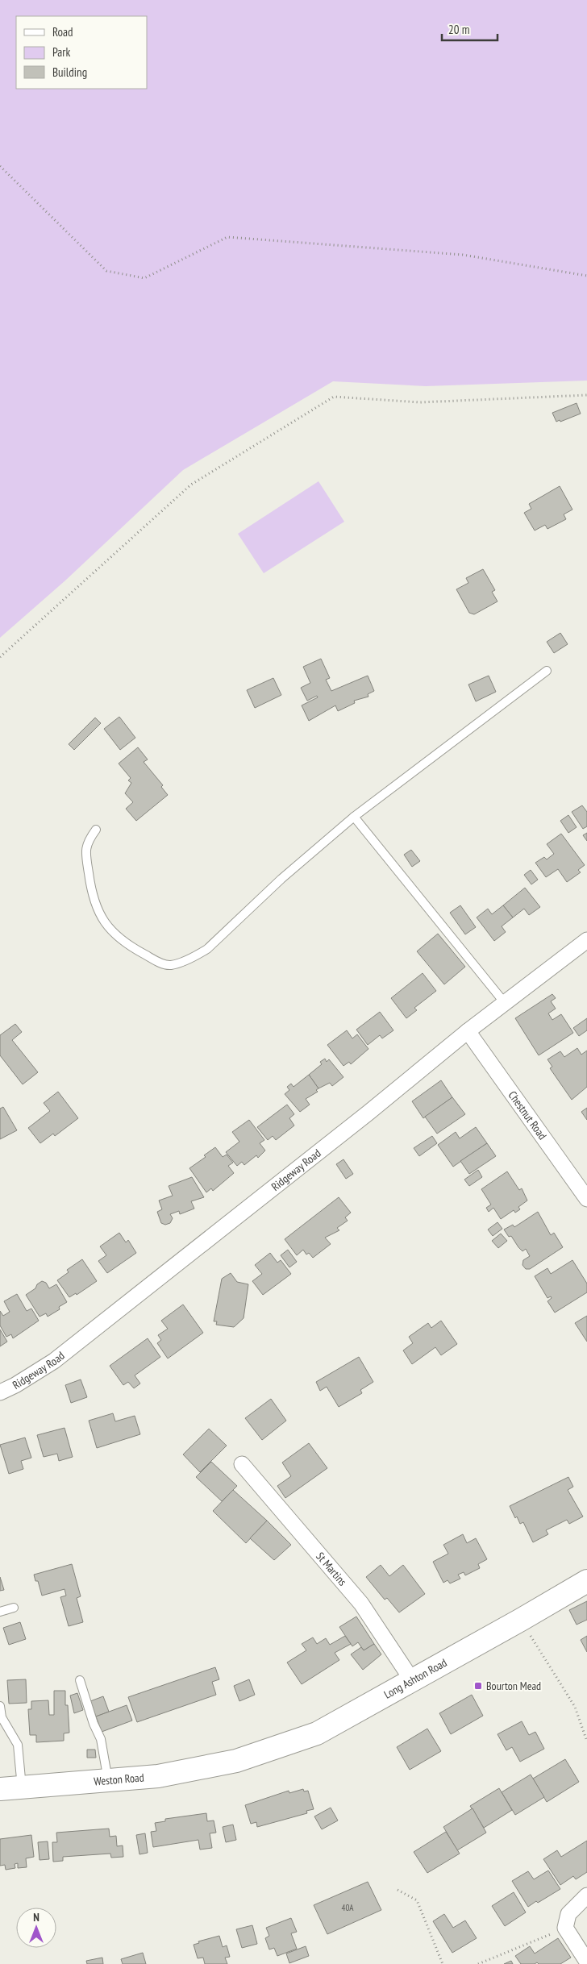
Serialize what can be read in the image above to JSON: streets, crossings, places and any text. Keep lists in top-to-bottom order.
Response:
{
  "streets": {
    "street": [
      "Chestnut Road",
      "Ridgeway Road",
      "St Martins",
      "Long Ashton Road",
      "Weston Road"
    ]
  },
  "crossings": [
    ["Chestnut Road", "Ridgeway Road"],
    ["St Martins", "Long Ashton Road"],
    ["Long Ashton Road", "Weston Road"]
  ],
  "places": {
    "transit": ["Bourton Mead"]
  },
  "house_numbers": ["40A"],
  "legend": ["Road", "Park", "Building"],
  "scale_bar": "20 m",
  "north": "top"
}
